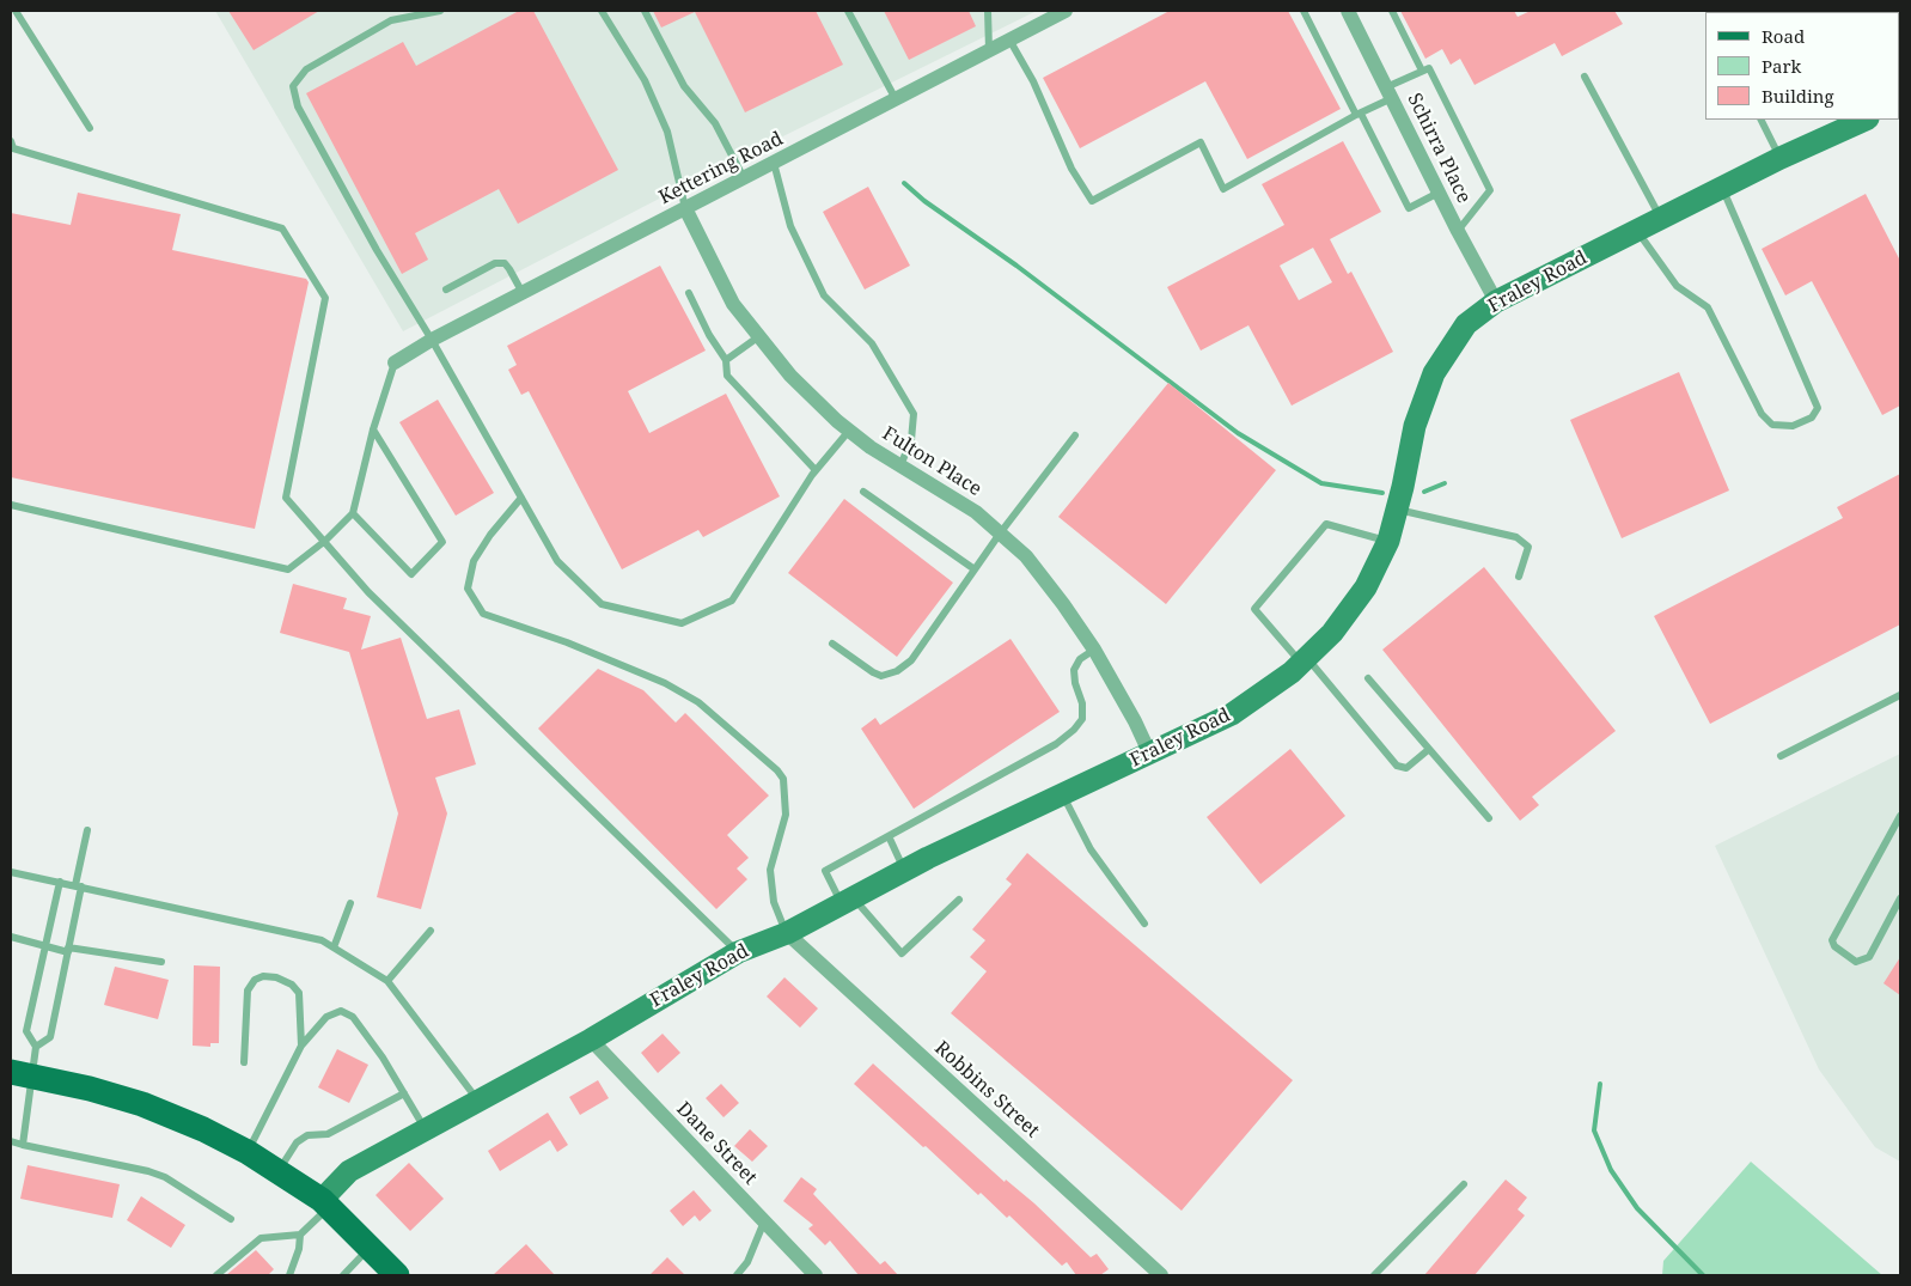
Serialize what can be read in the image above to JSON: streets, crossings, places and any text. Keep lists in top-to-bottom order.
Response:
{
  "streets": {
    "street": [
      "Schirra Place",
      "Kettering Road",
      "Fraley Road",
      "Fulton Place",
      "Robbins Street",
      "Dane Street"
    ]
  },
  "crossings": [
    ["Schirra Place", "Fraley Road"],
    ["Kettering Road", "Fulton Place"],
    ["Fraley Road", "Fulton Place"],
    ["Fraley Road", "Robbins Street"],
    ["Fraley Road", "Dane Street"]
  ],
  "legend": ["Road", "Park", "Building"]
}
